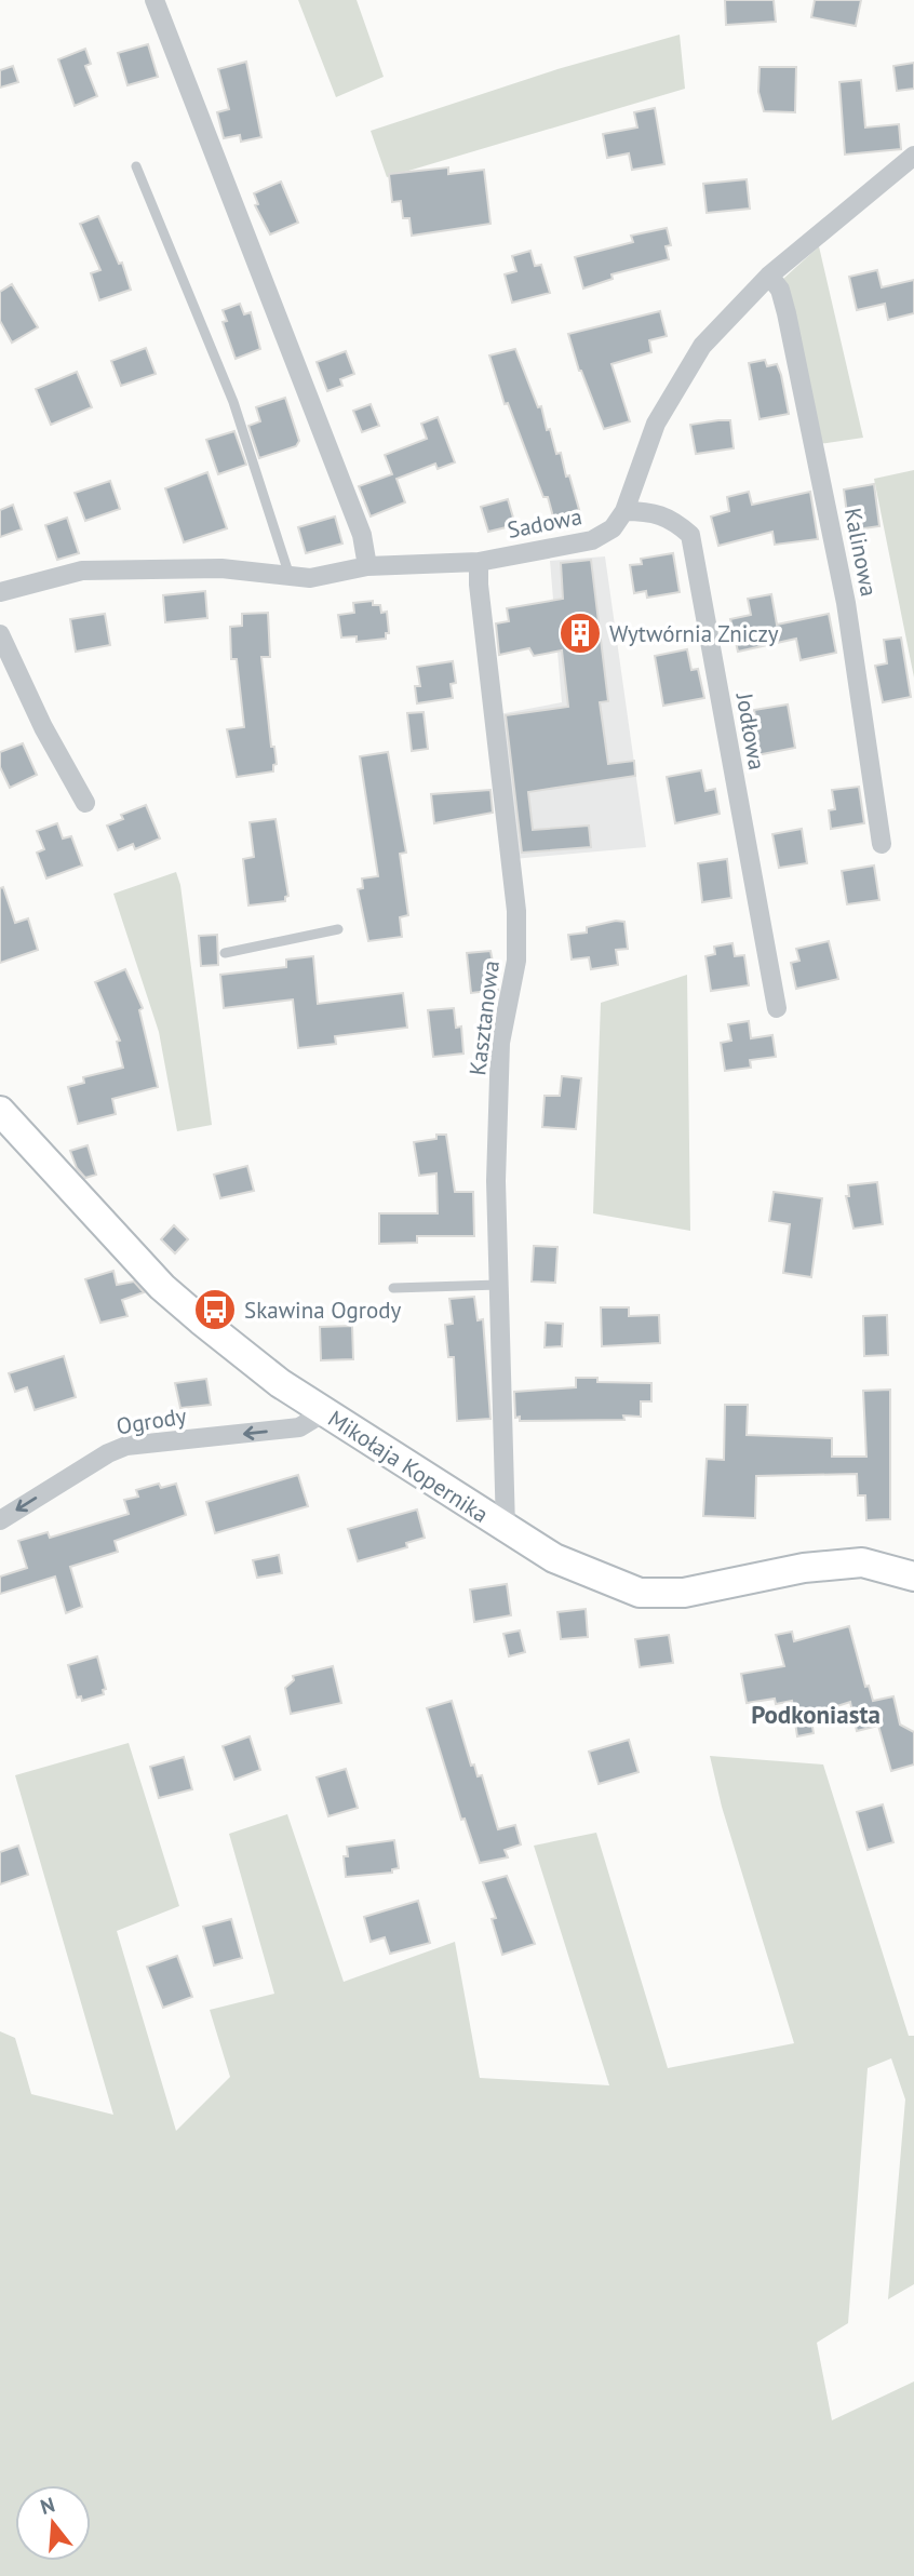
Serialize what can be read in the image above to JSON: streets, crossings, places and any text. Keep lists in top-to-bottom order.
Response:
{
  "streets": {
    "street": [
      "Sadowa",
      "Kalinowa",
      "Jodłowa",
      "Kasztanowa",
      "Ogrody",
      "Mikołaja Kopernika"
    ]
  },
  "crossings": [
    ["Sadowa", "Kalinowa"],
    ["Sadowa", "Jodłowa"],
    ["Sadowa", "Kasztanowa"],
    ["Kasztanowa", "Mikołaja Kopernika"],
    ["Ogrody", "Mikołaja Kopernika"]
  ],
  "one_way": ["Ogrody"],
  "districts": ["Podkoniasta"],
  "places": {
    "building": ["Wytwórnia Zniczy"],
    "bus stop": ["Skawina Ogrody"]
  },
  "north": "top"
}
